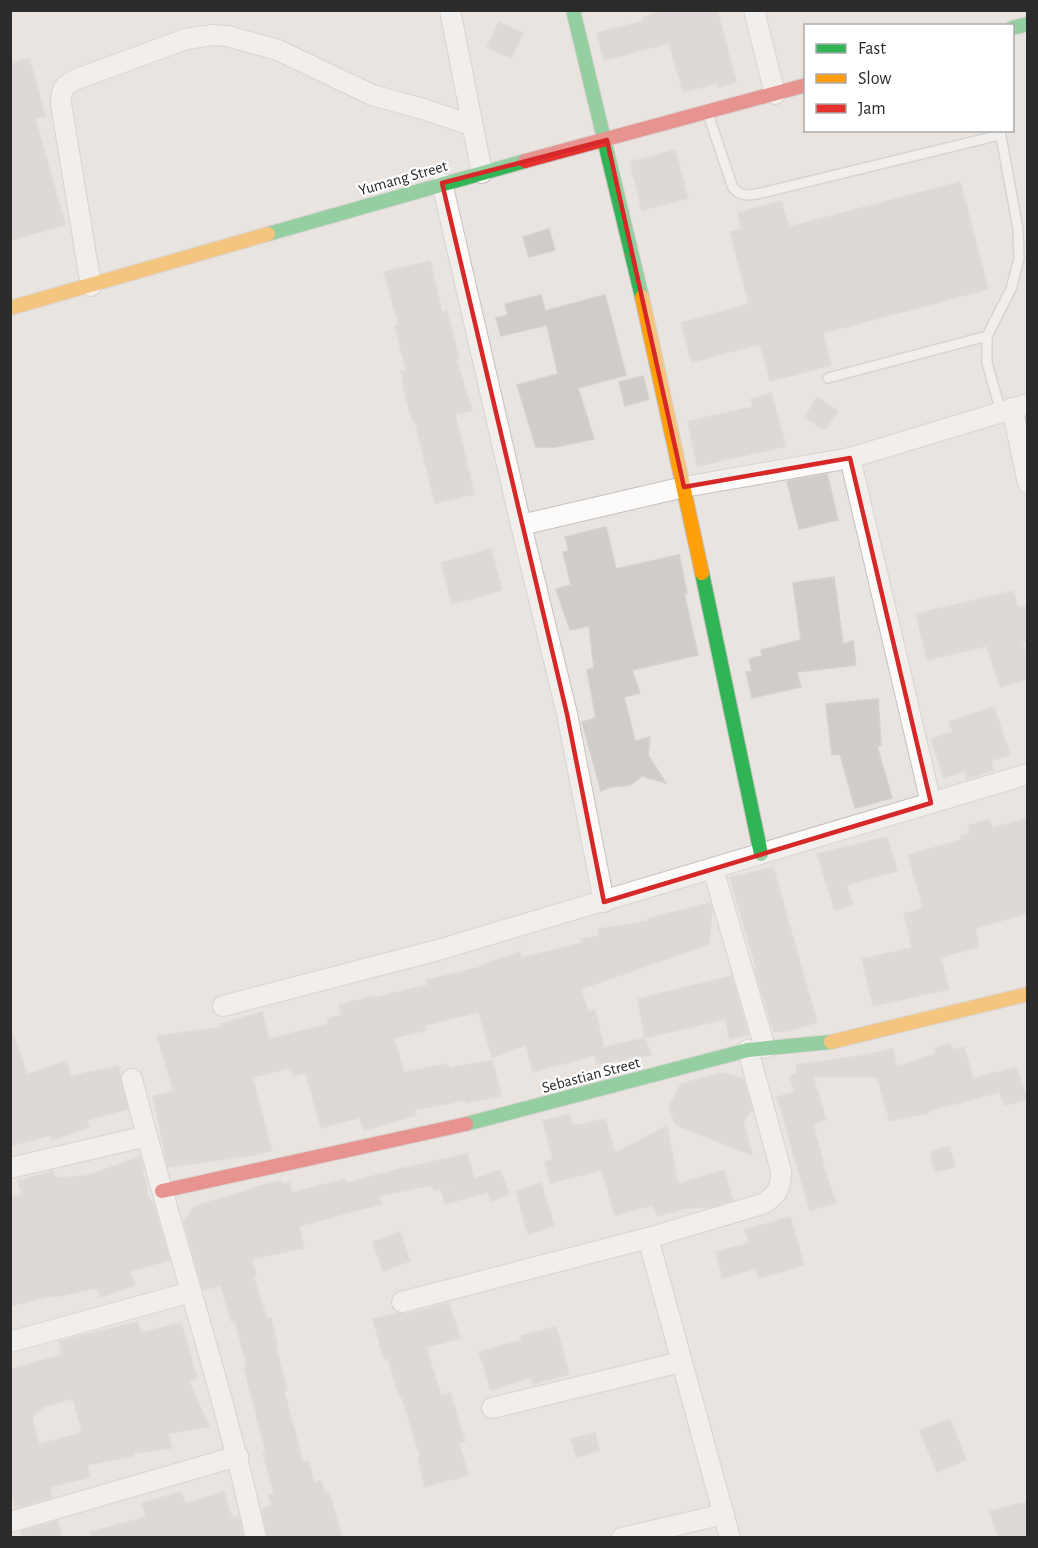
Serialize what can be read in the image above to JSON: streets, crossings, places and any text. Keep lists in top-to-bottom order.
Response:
{
  "streets": {
    "street": ["Yumang Street", "Sebastian Street"]
  },
  "legend": ["Fast", "Slow", "Jam"]
}
